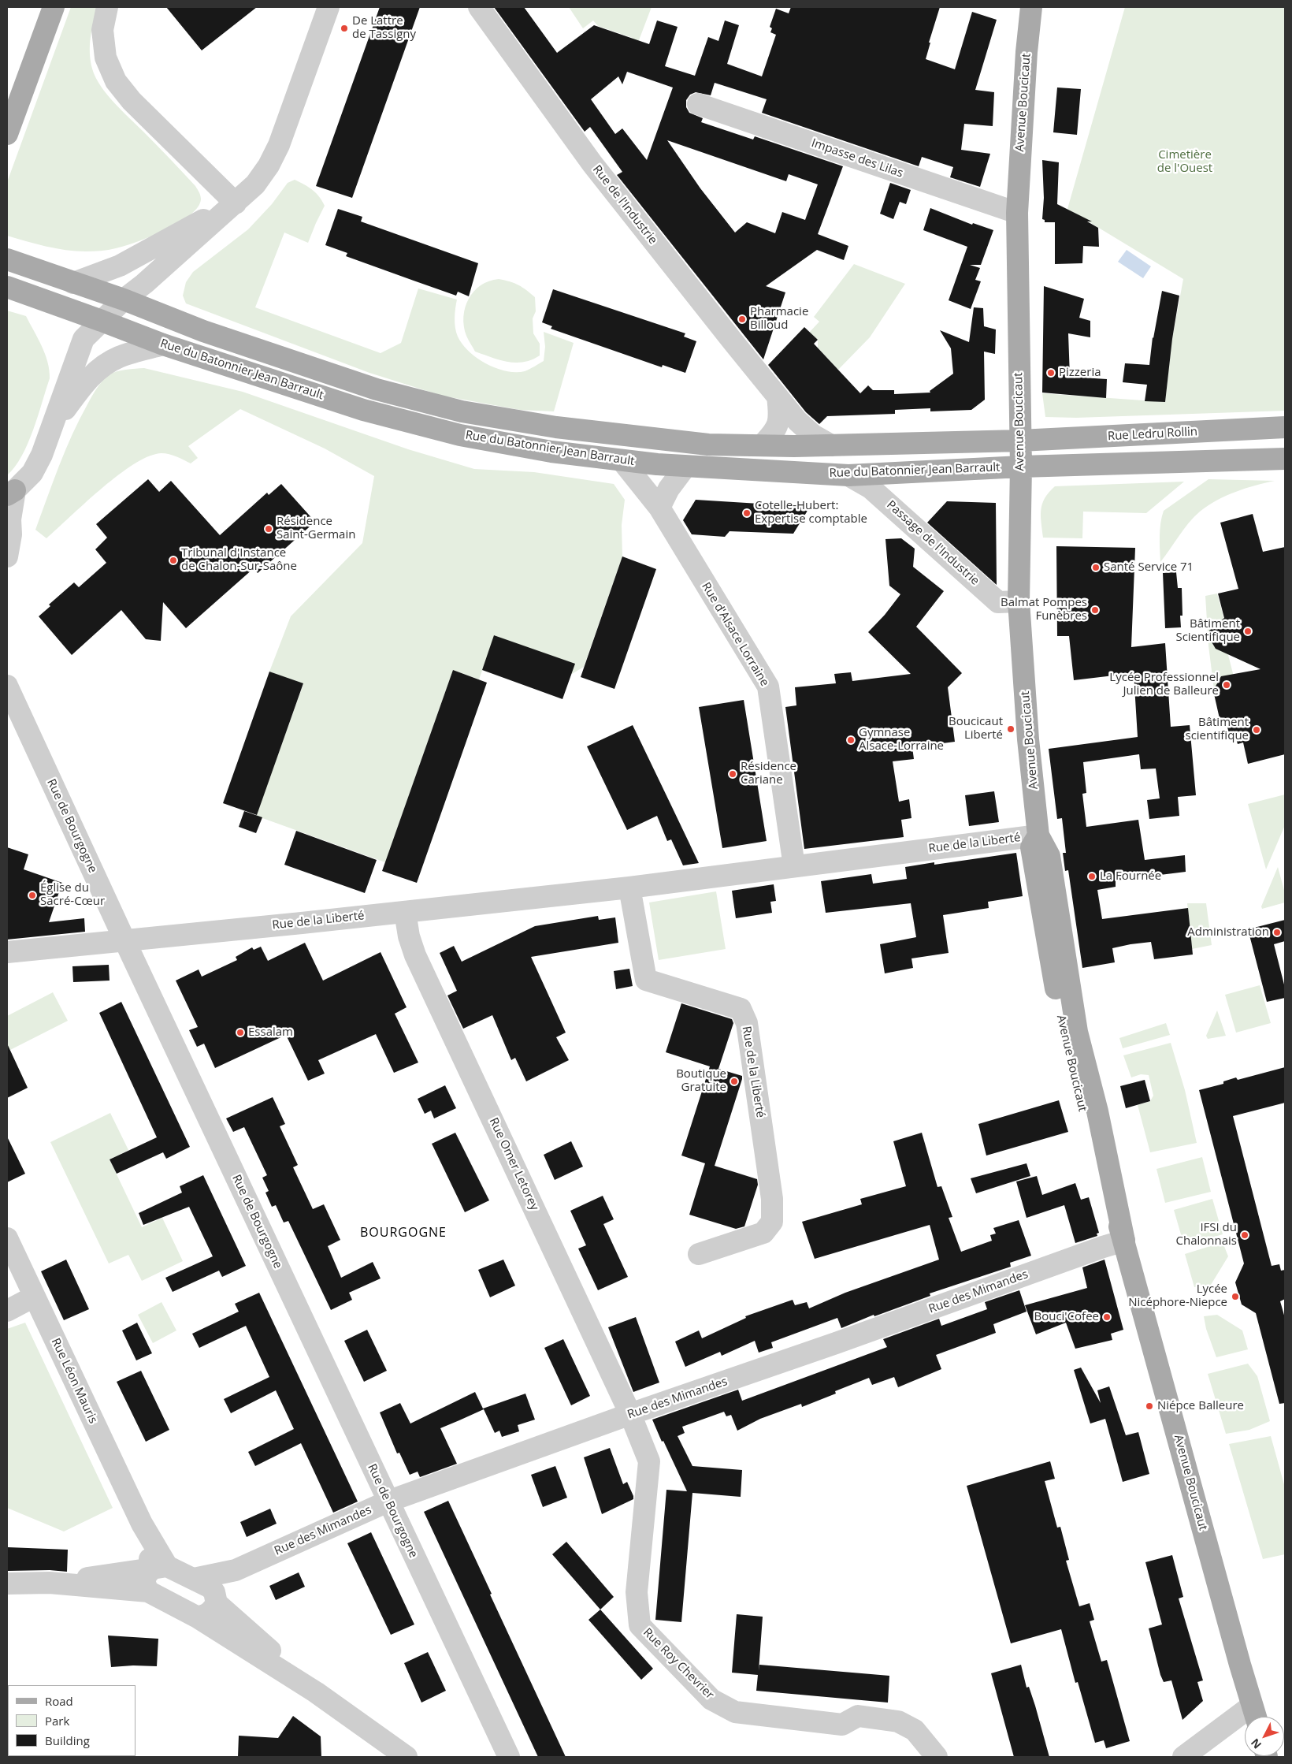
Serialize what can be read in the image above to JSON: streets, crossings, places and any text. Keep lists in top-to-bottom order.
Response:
{
  "streets": {
    "main road": ["Avenue Boucicaut", "Rue du Batonnier Jean Barrault", "Rue Ledru Rollin"],
    "street": [
      "Impasse des Lilas",
      "Rue de l'Industrie",
      "Passage de l'Industrie",
      "Rue d'Alsace Lorraine",
      "Rue de Bourgogne",
      "Rue de la Liberté",
      "Rue Omer Letorey",
      "Rue des Mimandes",
      "Rue Léon Mauris",
      "Rue Roy Chevrier"
    ]
  },
  "crossings": [
    ["Avenue Boucicaut", "Impasse des Lilas"],
    ["Avenue Boucicaut", "Rue du Batonnier Jean Barrault"],
    ["Avenue Boucicaut", "Rue Ledru Rollin"],
    ["Avenue Boucicaut", "Passage de l'Industrie"],
    ["Avenue Boucicaut", "Rue de la Liberté"],
    ["Avenue Boucicaut", "Rue des Mimandes"],
    ["Rue de l'Industrie", "Rue du Batonnier Jean Barrault"],
    ["Rue du Batonnier Jean Barrault", "Rue Ledru Rollin"],
    ["Rue du Batonnier Jean Barrault", "Passage de l'Industrie"],
    ["Rue du Batonnier Jean Barrault", "Rue d'Alsace Lorraine"],
    ["Rue d'Alsace Lorraine", "Rue de la Liberté"],
    ["Rue de Bourgogne", "Rue de la Liberté"],
    ["Rue de Bourgogne", "Rue des Mimandes"],
    ["Rue de la Liberté", "Rue Omer Letorey"],
    ["Rue Omer Letorey", "Rue des Mimandes"],
    ["Rue Omer Letorey", "Rue Roy Chevrier"],
    ["Rue des Mimandes", "Rue Roy Chevrier"]
  ],
  "districts": ["BOURGOGNE"],
  "parks": ["Cimetière de l'Ouest"],
  "places": [
    "De Lattre de Tassigny",
    "Pharmacie Billoud",
    "Pizzeria",
    "Cotelle-Hubert: Expertise comptable",
    "Résidence Saint-Germain",
    "Tribunal d'Instance de Chalon-Sur-Saône",
    "Santé Service 71",
    "Balmat Pompes Funèbres",
    "Bâtiment Scientifique",
    "Lycée Professionnel Julien de Balleure",
    "Boucicaut Liberté",
    "Bâtiment scientifique",
    "Gymnase Alsace-Lorraine",
    "Résidence Cariane",
    "La Fournée",
    "Église du Sacré-Cœur",
    "Administration",
    "Essalam",
    "Boutique Gratuite",
    "IFSI du Chalonnais",
    "Lycée Nicéphore-Niepce",
    "Bouci'Cofee",
    "Niépce Balleure"
  ],
  "legend": ["Road", "Park", "Building"],
  "north": "bottom left"
}
